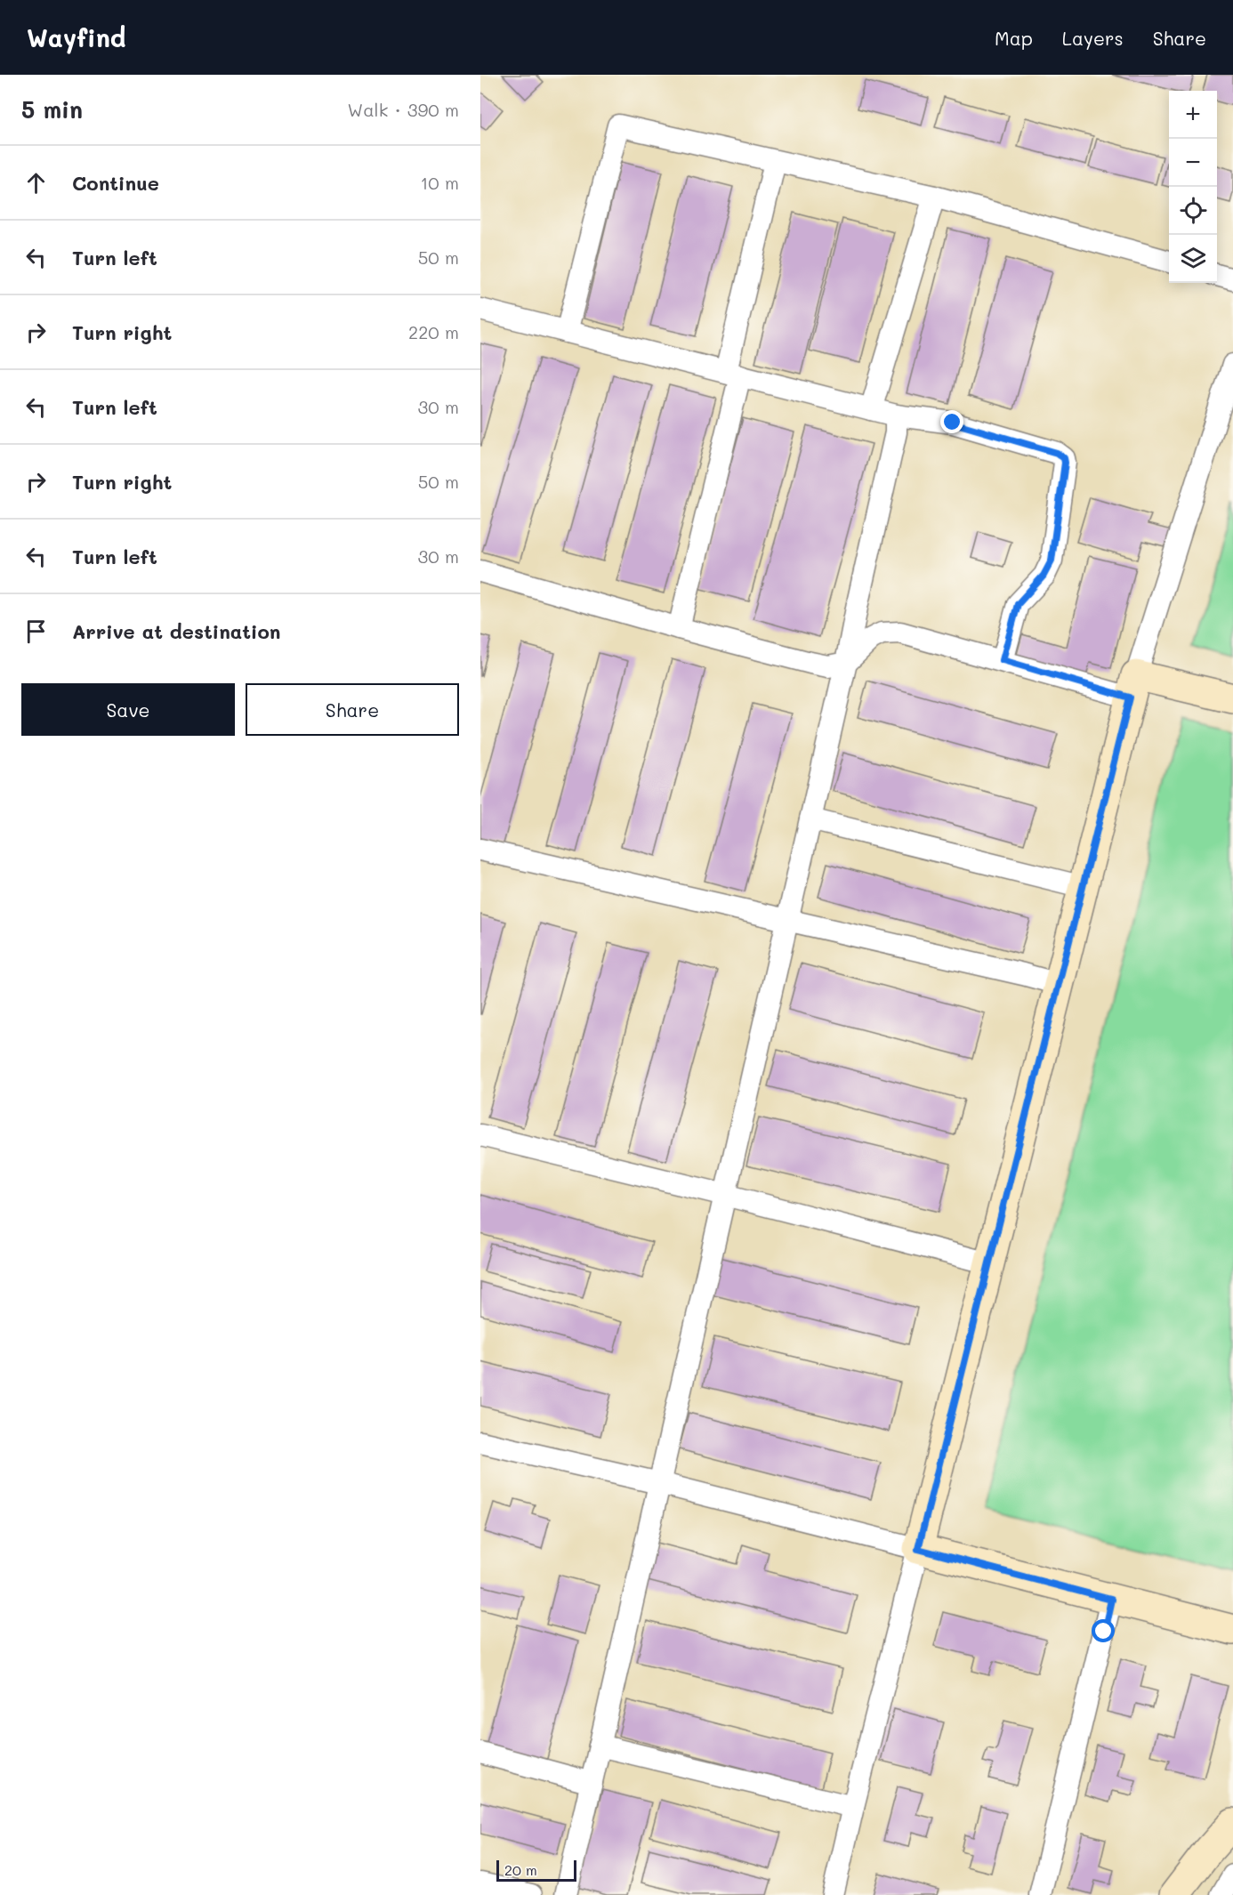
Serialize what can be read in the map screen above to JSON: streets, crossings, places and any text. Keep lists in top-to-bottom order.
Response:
{
  "scale_bar": "20 m",
  "page": {
    "header": "Wayfind",
    "nav": ["Map", "Layers", "Share"],
    "heading": ["5 min", "Walk · 390 m"],
    "map_buttons": ["+", "−"],
    "list": [
      ["Continue", "10 m"],
      ["Turn left", "50 m"],
      ["Turn right", "220 m"],
      ["Turn left", "30 m"],
      ["Turn right", "50 m"],
      ["Turn left", "30 m"],
      "Arrive at destination"
    ],
    "buttons": ["Save", "Share"],
    "scale": "20 m"
  }
}
